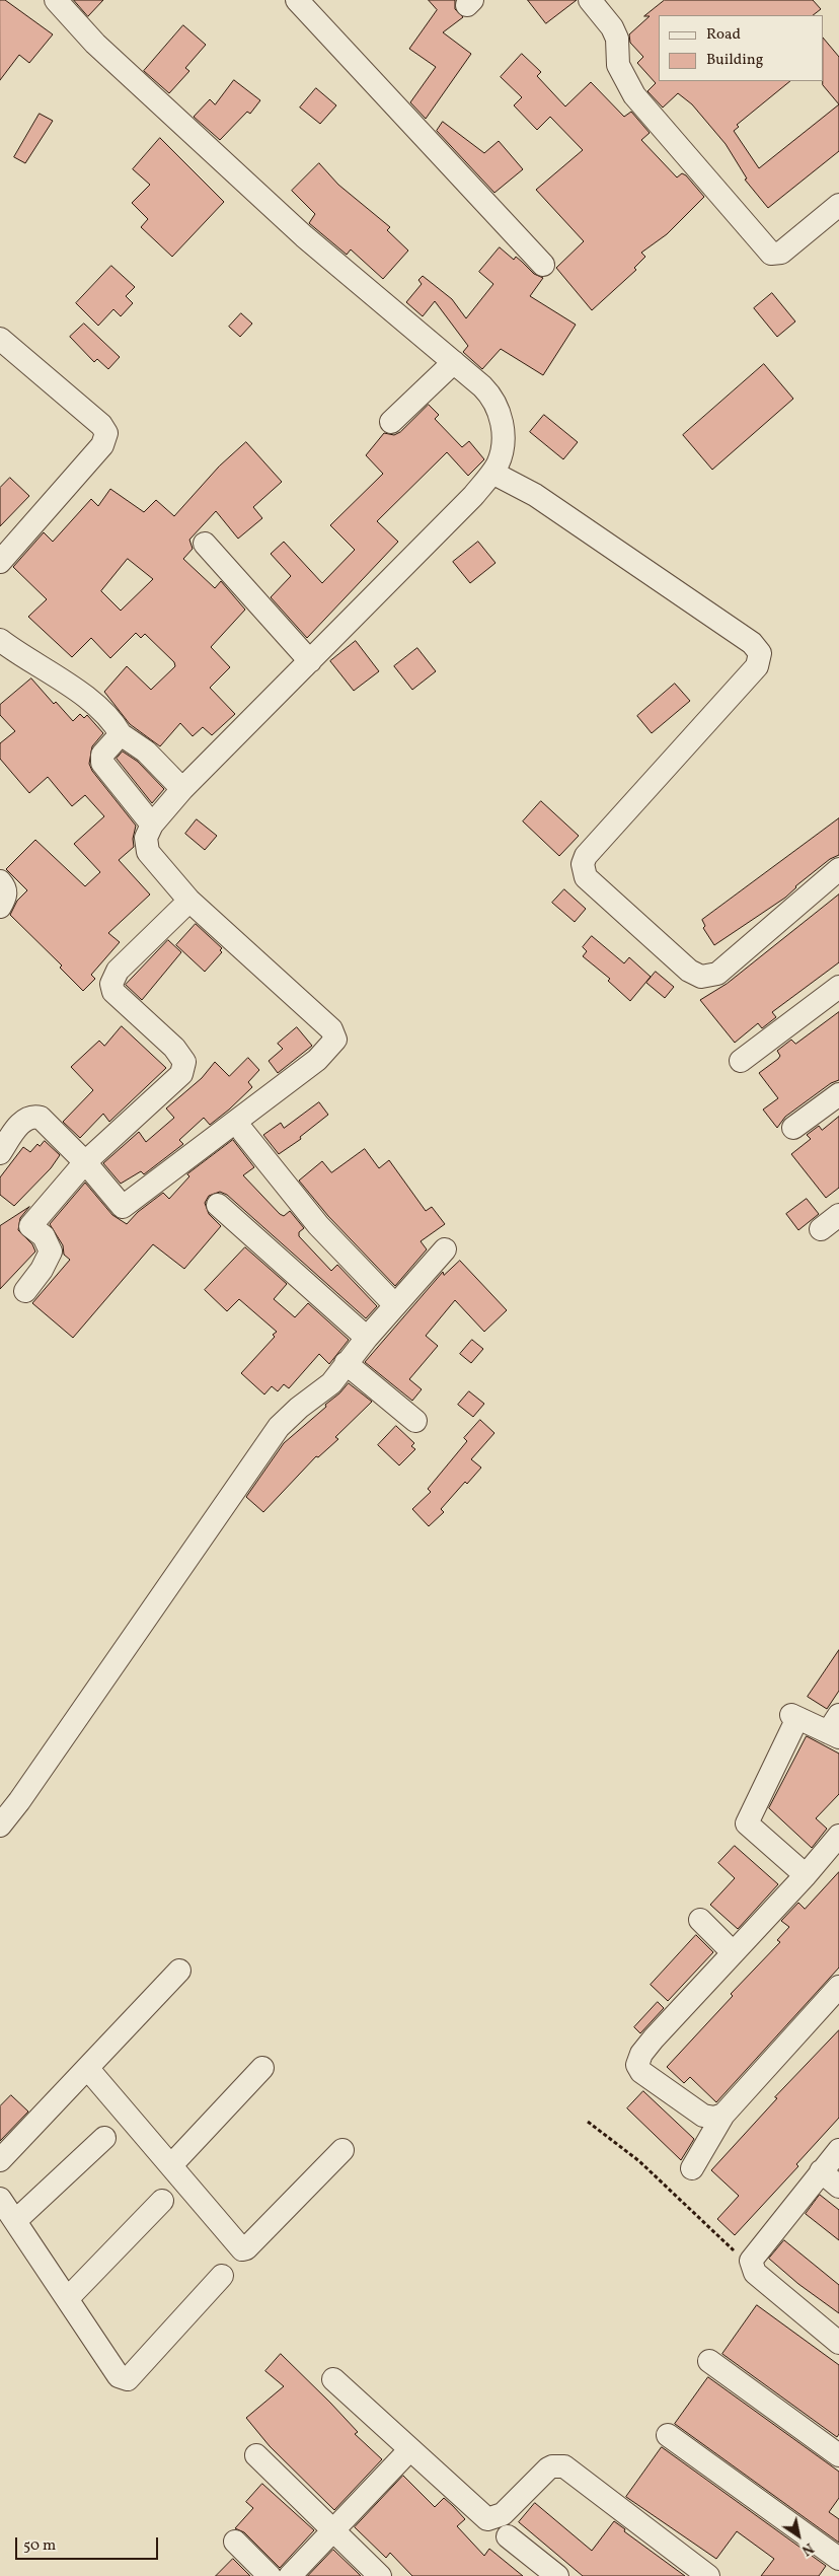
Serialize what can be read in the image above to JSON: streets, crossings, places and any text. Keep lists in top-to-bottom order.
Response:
{
  "legend": ["Road", "Building"],
  "scale_bar": "50 m",
  "north": "bottom right"
}
